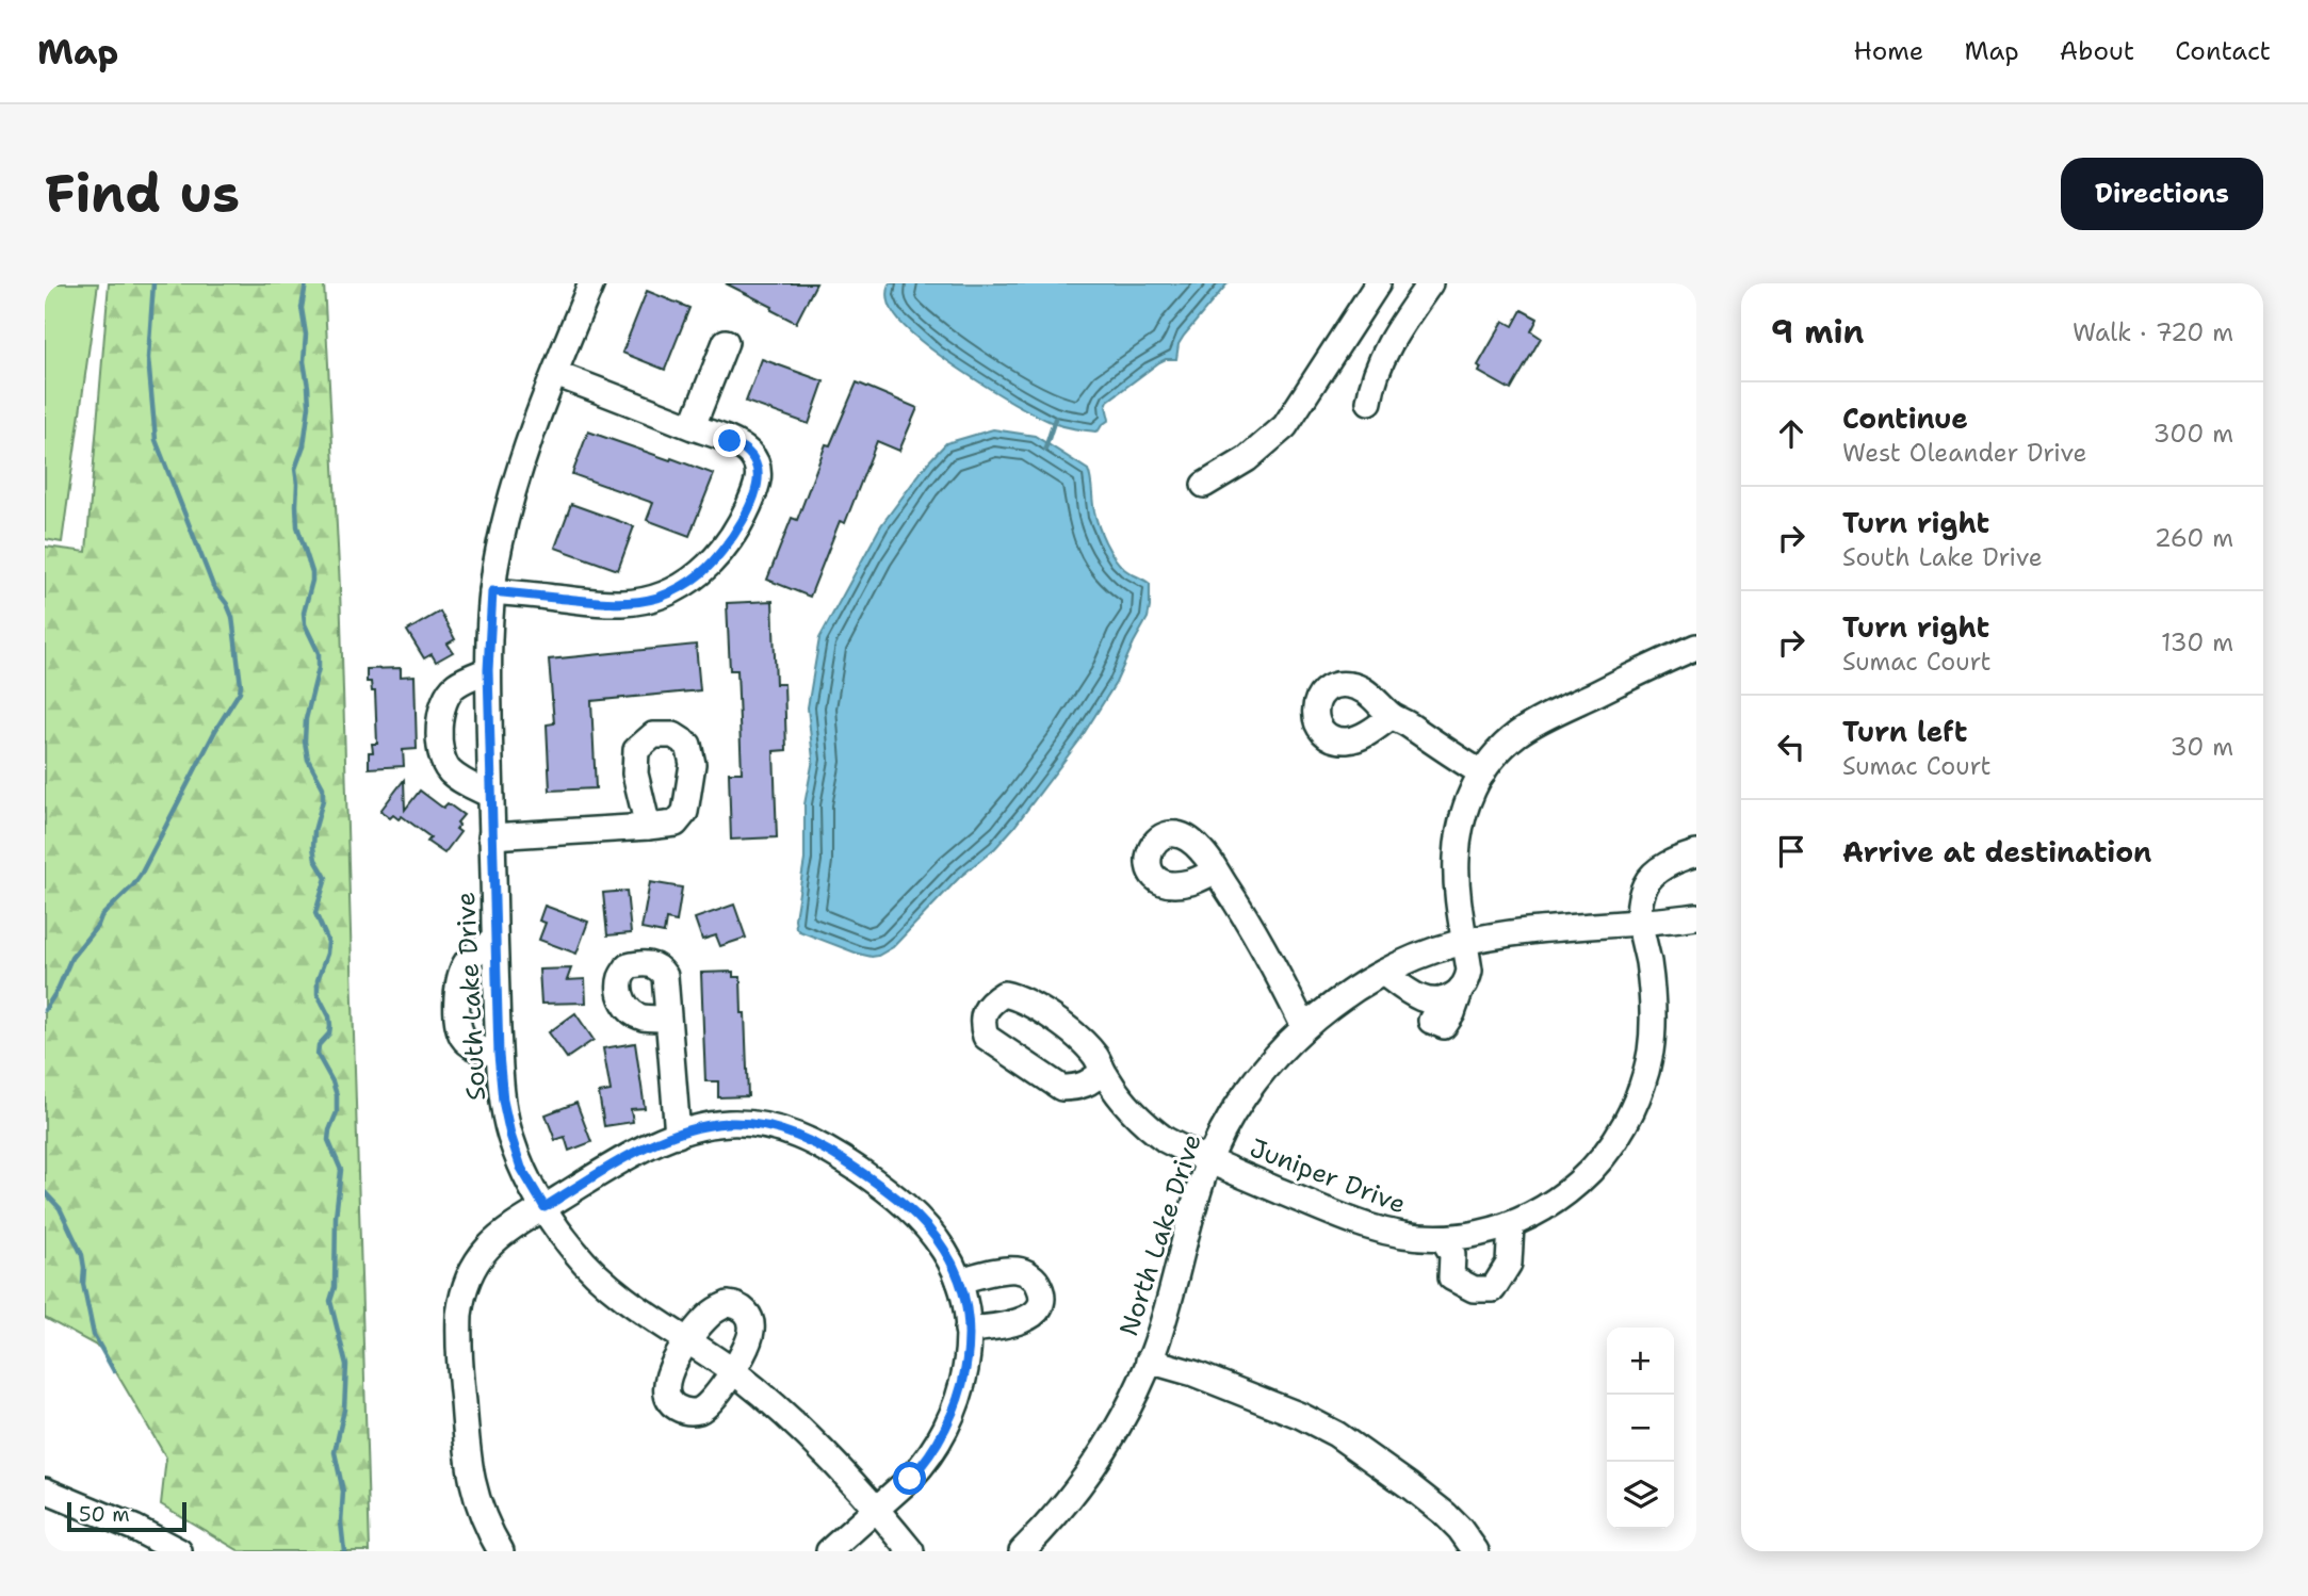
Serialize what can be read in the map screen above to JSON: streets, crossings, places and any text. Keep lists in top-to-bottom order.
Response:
{
  "streets": {
    "street": ["South Lake Drive", "Juniper Drive", "North Lake Drive"]
  },
  "crossings": [
    ["Juniper Drive", "North Lake Drive"]
  ],
  "scale_bar": "50 m",
  "page": {
    "header": "Map",
    "nav": [
      "Home",
      "Map",
      "About",
      "Contact"
    ],
    "buttons": "Directions",
    "title": "Find us",
    "heading": ["9 min", "Walk · 720 m"],
    "list": [
      ["Continue", "West Oleander Drive", "300 m"],
      ["Turn right", "South Lake Drive", "260 m"],
      ["Turn right", "Sumac Court", "130 m"],
      ["Turn left", "Sumac Court", "30 m"],
      "Arrive at destination"
    ],
    "map_buttons": ["+", "−"],
    "scale": "50 m"
  }
}
